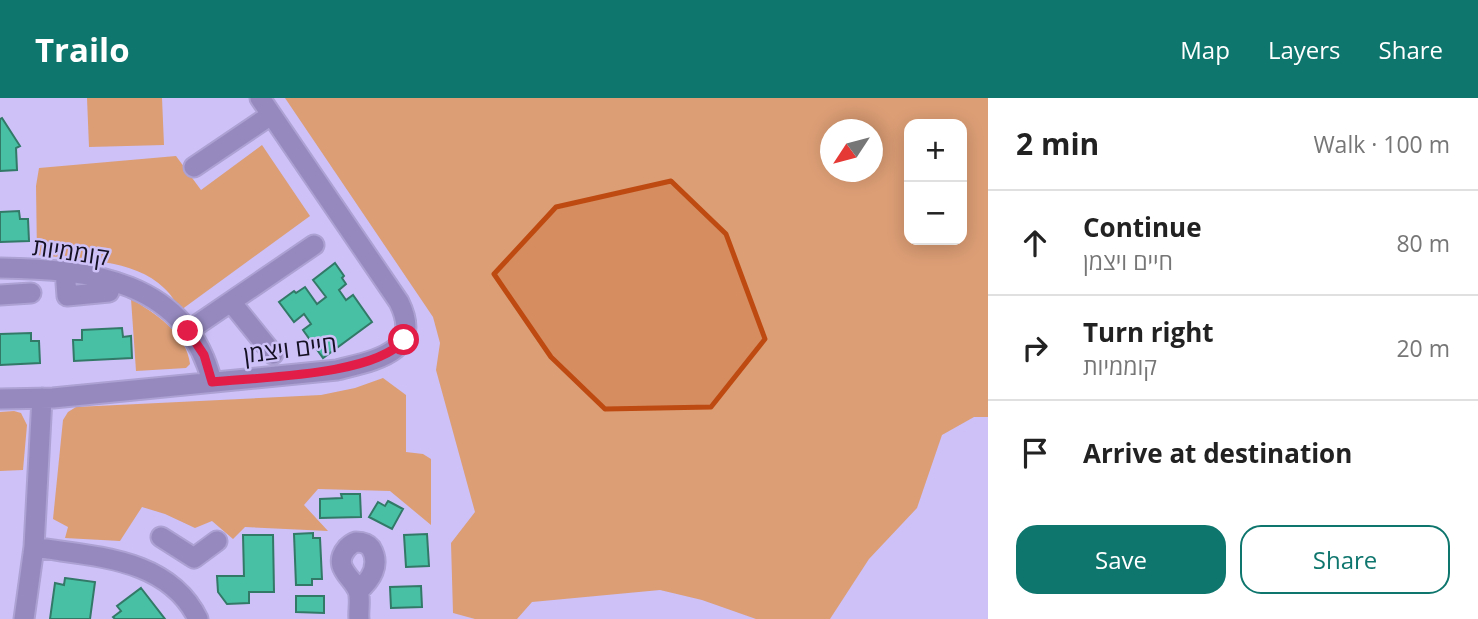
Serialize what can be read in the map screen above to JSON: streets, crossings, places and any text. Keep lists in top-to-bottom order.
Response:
{
  "streets": {
    "street": ["קוממיות", "חיים ויצמן"]
  },
  "crossings": [
    ["קוממיות", "חיים ויצמן"]
  ],
  "north": "bottom left",
  "page": {
    "header": "Trailo",
    "nav": ["Map", "Layers", "Share"],
    "heading": ["2 min", "Walk · 100 m"],
    "map_buttons": ["+", "−"],
    "list": [
      ["Continue", "חיים ויצמן", "80 m"],
      ["Turn right", "קוממיות", "20 m"],
      "Arrive at destination"
    ],
    "buttons": ["Save", "Share"]
  }
}
